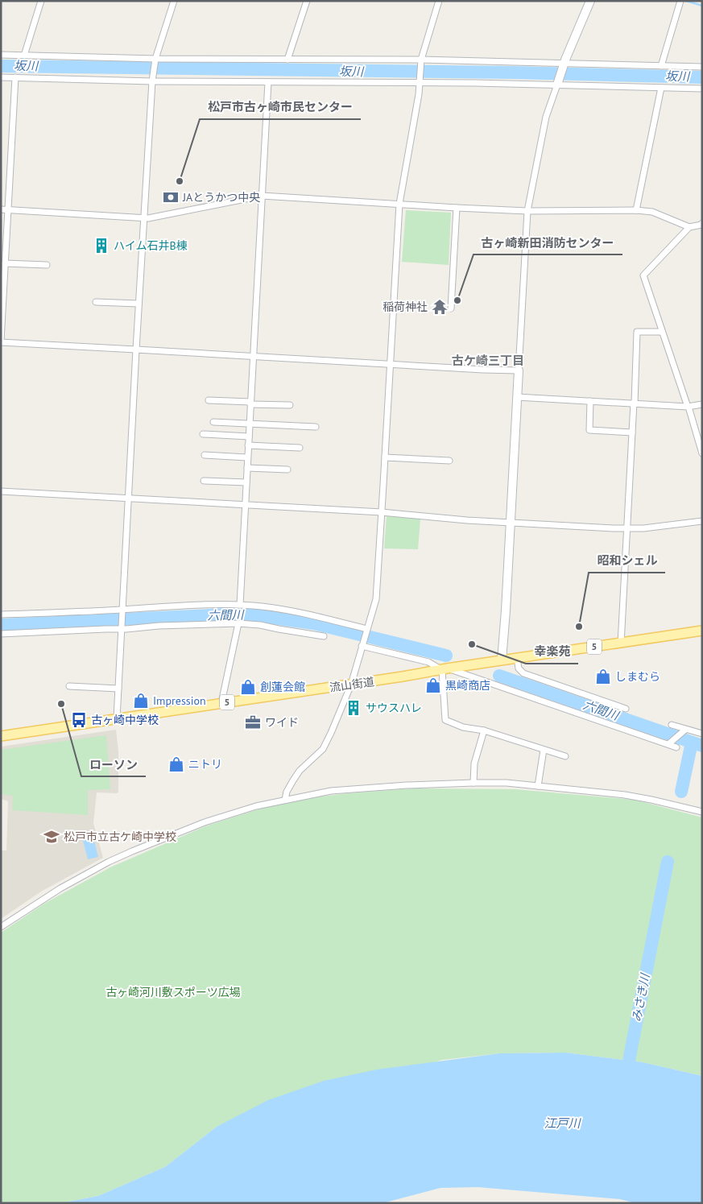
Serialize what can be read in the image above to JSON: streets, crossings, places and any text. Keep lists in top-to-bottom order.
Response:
{
  "streets": {
    "main road": ["5", "流山街道"]
  },
  "districts": ["古ケ崎三丁目"],
  "water": [
    "坂川",
    "六間川",
    "みさき川",
    "江戸川"
  ],
  "parks": ["古ヶ崎河川敷スポーツ広場"],
  "places": {
    "other": [
      "松戸市古ヶ崎市民センター",
      "古ヶ崎新田消防センター",
      "昭和シェル",
      "幸楽苑",
      "ローソン"
    ],
    "bank": ["JAとうかつ中央"],
    "building": ["ハイム石井B棟", "サウスハレ"],
    "temple": ["稲荷神社"],
    "shop": [
      "しまむら",
      "黒崎商店",
      "創蓮会館",
      "Impression",
      "ニトリ"
    ],
    "bus stop": ["古ヶ崎中学校"],
    "office": ["ワイド"],
    "school or university": ["松戸市立古ケ崎中学校"]
  }
}
